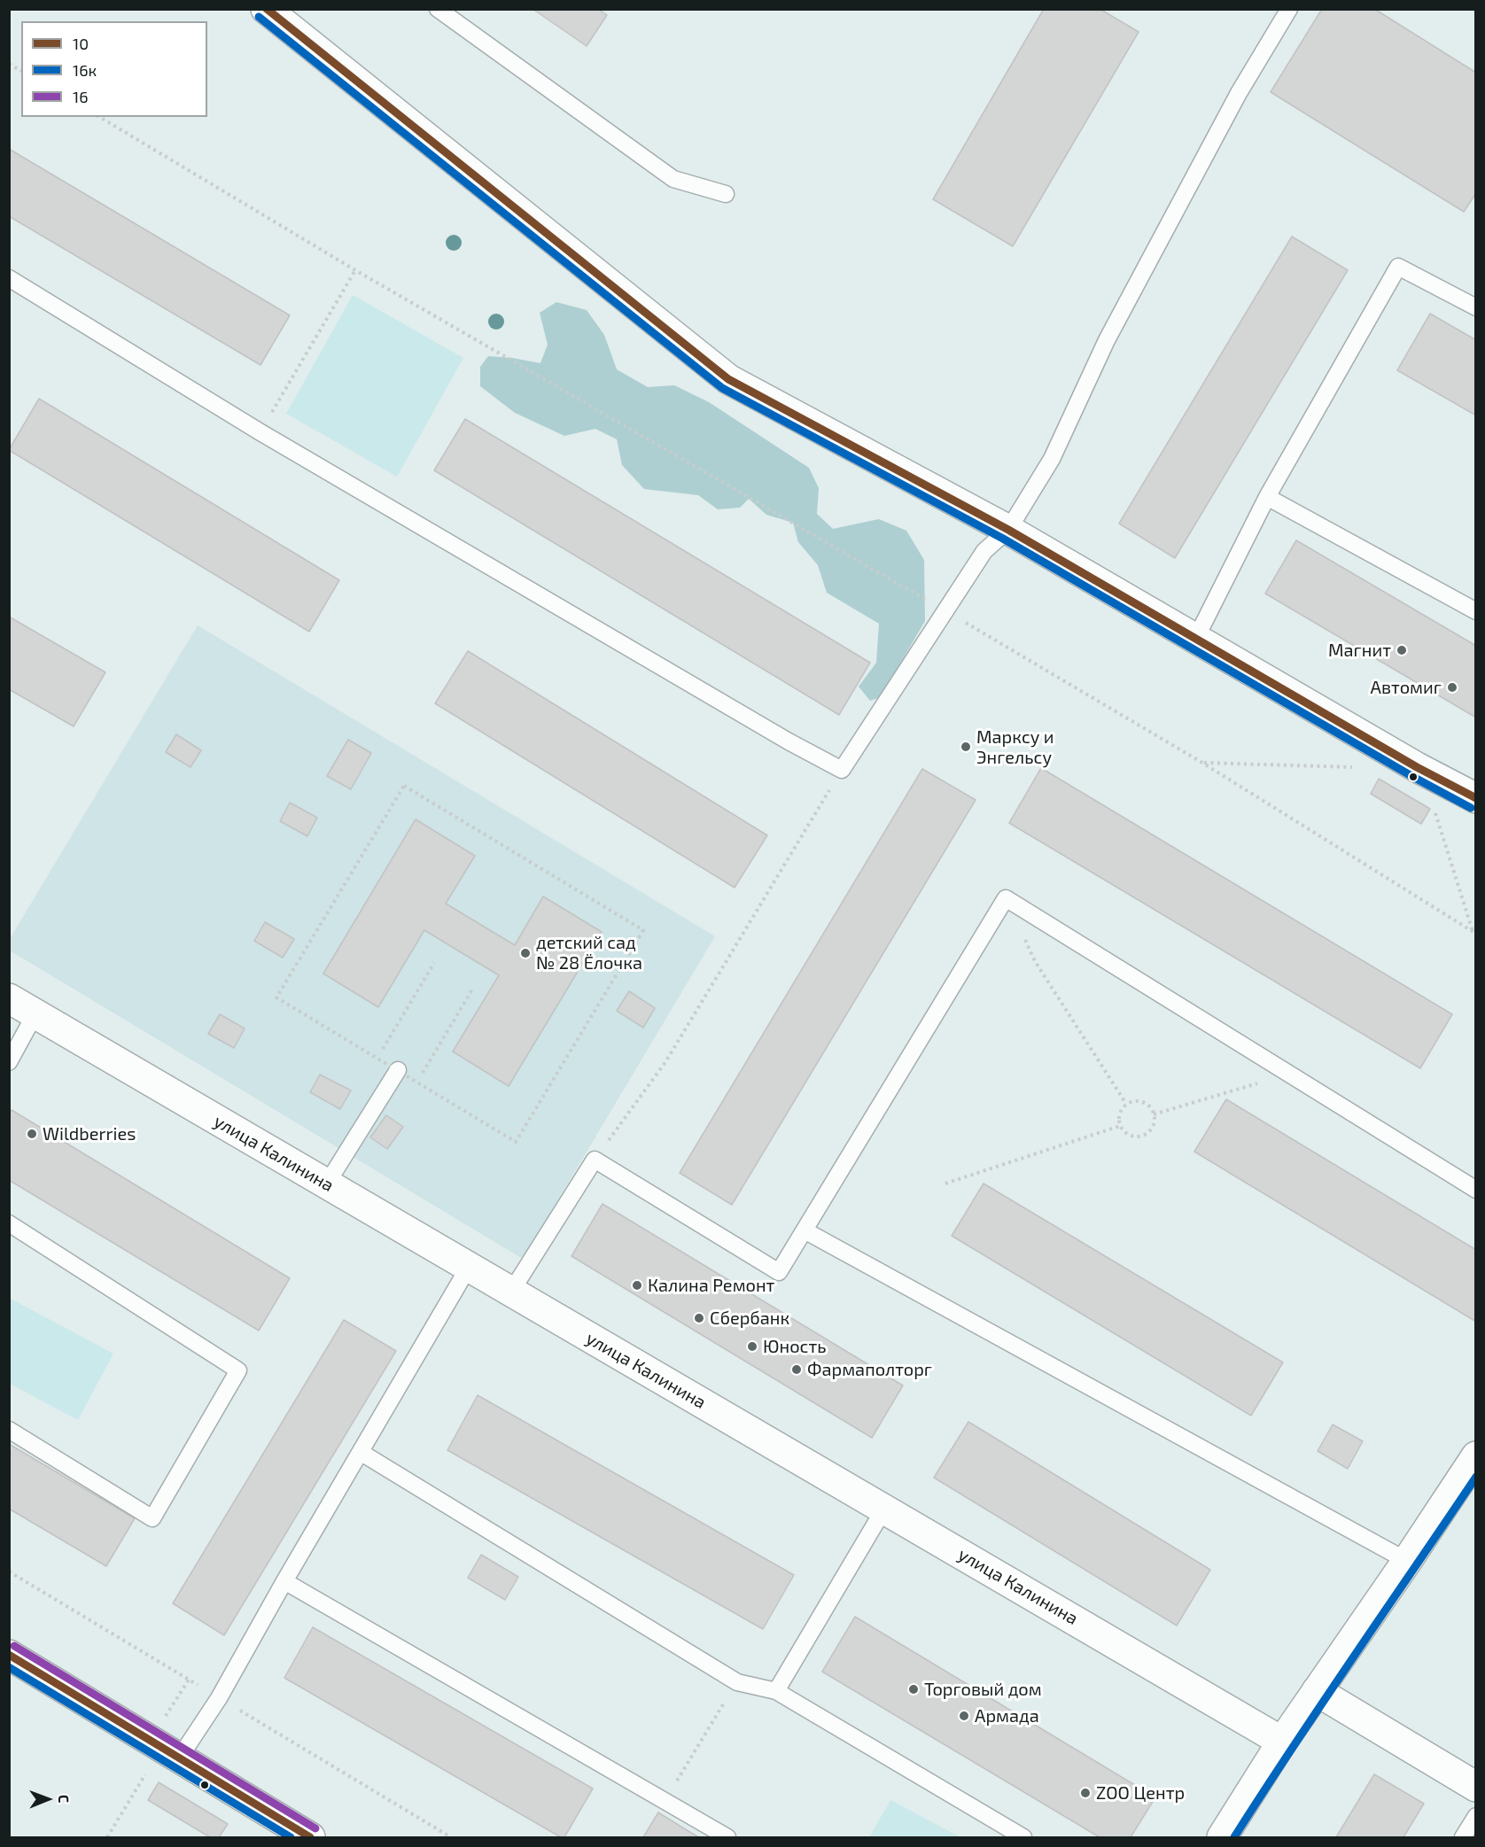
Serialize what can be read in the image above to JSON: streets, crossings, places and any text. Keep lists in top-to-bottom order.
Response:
{
  "streets": {
    "street": ["улица Калинина"]
  },
  "places": [
    "Магнит",
    "Автомиг",
    "Марксу и Энгельсу",
    "детский сад № 28 Ёлочка",
    "Wildberries",
    "Калина Ремонт",
    "Сбербанк",
    "Юность",
    "Фармаполторг",
    "Торговый дом",
    "Армада",
    "ZOO Центр"
  ],
  "lines": ["transit line 10", "transit line 16к", "transit line 16"],
  "legend": ["10", "16к", "16"],
  "north": "right"
}
